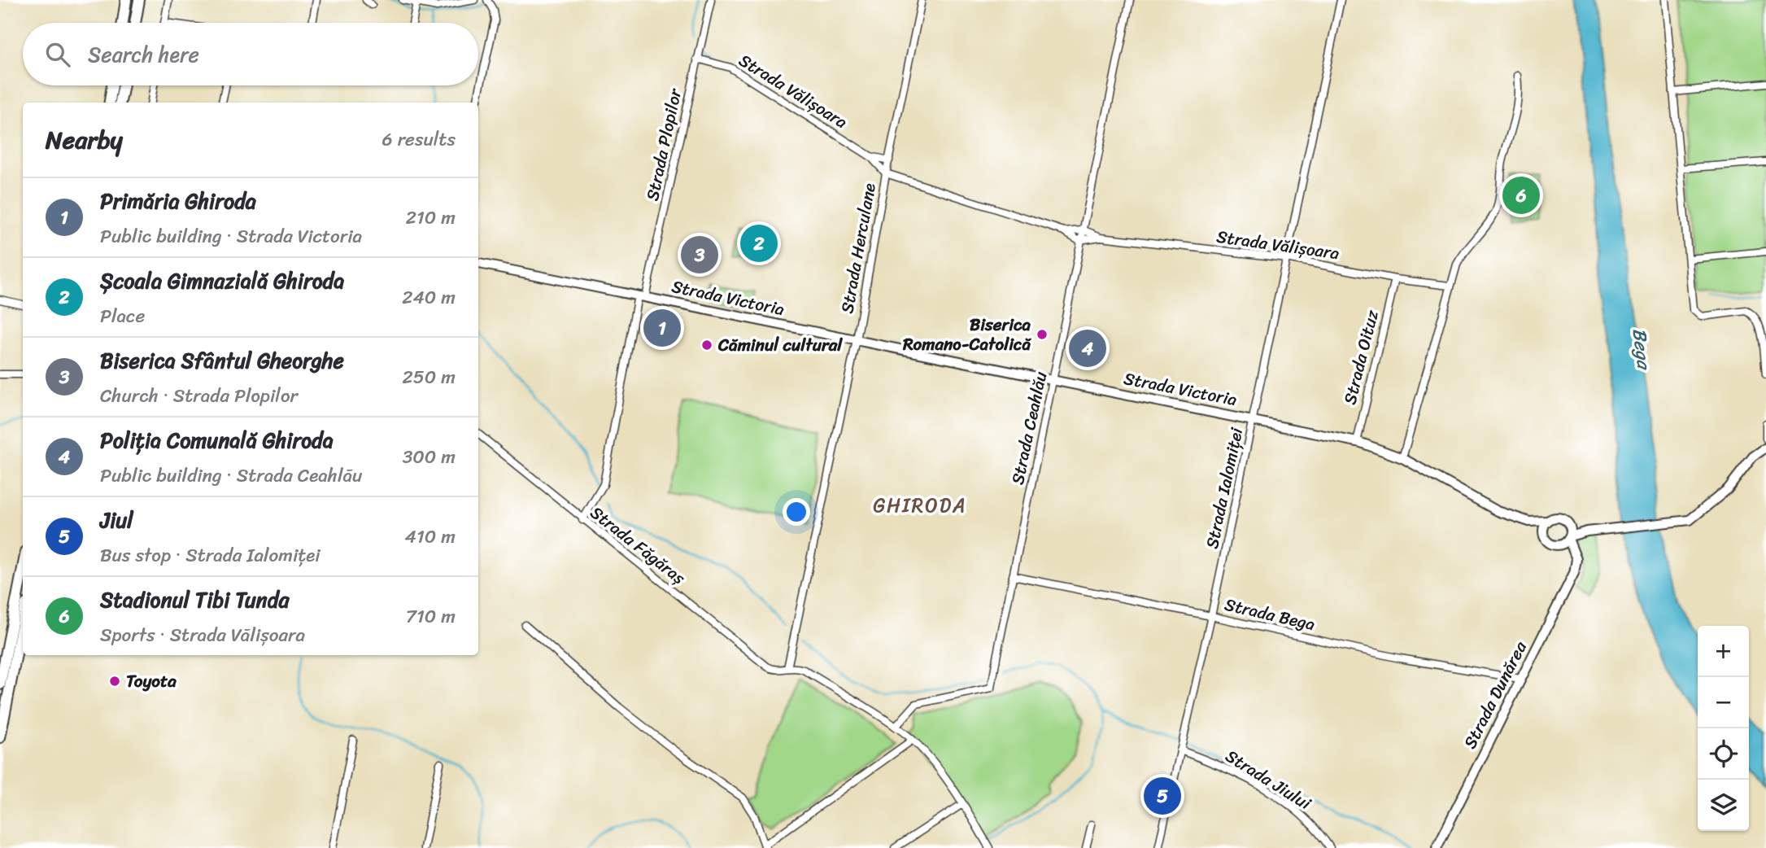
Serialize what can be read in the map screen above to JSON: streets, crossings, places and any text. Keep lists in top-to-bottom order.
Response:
{
  "streets": {
    "street": [
      "Strada Vălișoara",
      "Strada Plopilor",
      "Strada Herculane",
      "Strada Victoria",
      "Strada Oituz",
      "Strada Ceahlău",
      "Strada Ialomiței",
      "Strada Făgăraș",
      "Strada Bega",
      "Strada Dunărea",
      "Strada Jiului"
    ]
  },
  "crossings": [
    ["Strada Vălișoara", "Strada Plopilor"],
    ["Strada Vălișoara", "Strada Herculane"],
    ["Strada Vălișoara", "Strada Oituz"],
    ["Strada Vălișoara", "Strada Ceahlău"],
    ["Strada Vălișoara", "Strada Ialomiței"],
    ["Strada Plopilor", "Strada Victoria"],
    ["Strada Plopilor", "Strada Făgăraș"],
    ["Strada Herculane", "Strada Victoria"],
    ["Strada Herculane", "Strada Făgăraș"],
    ["Strada Victoria", "Strada Oituz"],
    ["Strada Victoria", "Strada Ceahlău"],
    ["Strada Victoria", "Strada Ialomiței"],
    ["Strada Ceahlău", "Strada Făgăraș"],
    ["Strada Ceahlău", "Strada Bega"],
    ["Strada Ialomiței", "Strada Bega"],
    ["Strada Ialomiței", "Strada Jiului"],
    ["Strada Bega", "Strada Dunărea"]
  ],
  "districts": ["GHIRODA"],
  "water": ["Bega"],
  "places": ["Biserica Romano-Catolică", "Căminul cultural", "Toyota"],
  "page": {
    "search": "Search here",
    "heading": ["Nearby", "6 results"],
    "pins": [
      "6",
      "2",
      "3",
      "1",
      "4",
      "5"
    ],
    "list": [
      {
        "mark": "1",
        "name": "Primăria Ghiroda",
        "note": "Public building · Strada Victoria",
        "value": "210 m"
      },
      {
        "mark": "2",
        "name": "Școala Gimnazială Ghiroda",
        "note": "Place",
        "value": "240 m"
      },
      {
        "mark": "3",
        "name": "Biserica Sfântul Gheorghe",
        "note": "Church · Strada Plopilor",
        "value": "250 m"
      },
      {
        "mark": "4",
        "name": "Poliția Comunală Ghiroda",
        "note": "Public building · Strada Ceahlău",
        "value": "300 m"
      },
      {
        "mark": "5",
        "name": "Jiul",
        "note": "Bus stop · Strada Ialomiței",
        "value": "410 m"
      },
      {
        "mark": "6",
        "name": "Stadionul Tibi Tunda",
        "note": "Sports · Strada Vălișoara",
        "value": "710 m"
      }
    ],
    "map_buttons": ["+", "−"]
  }
}
